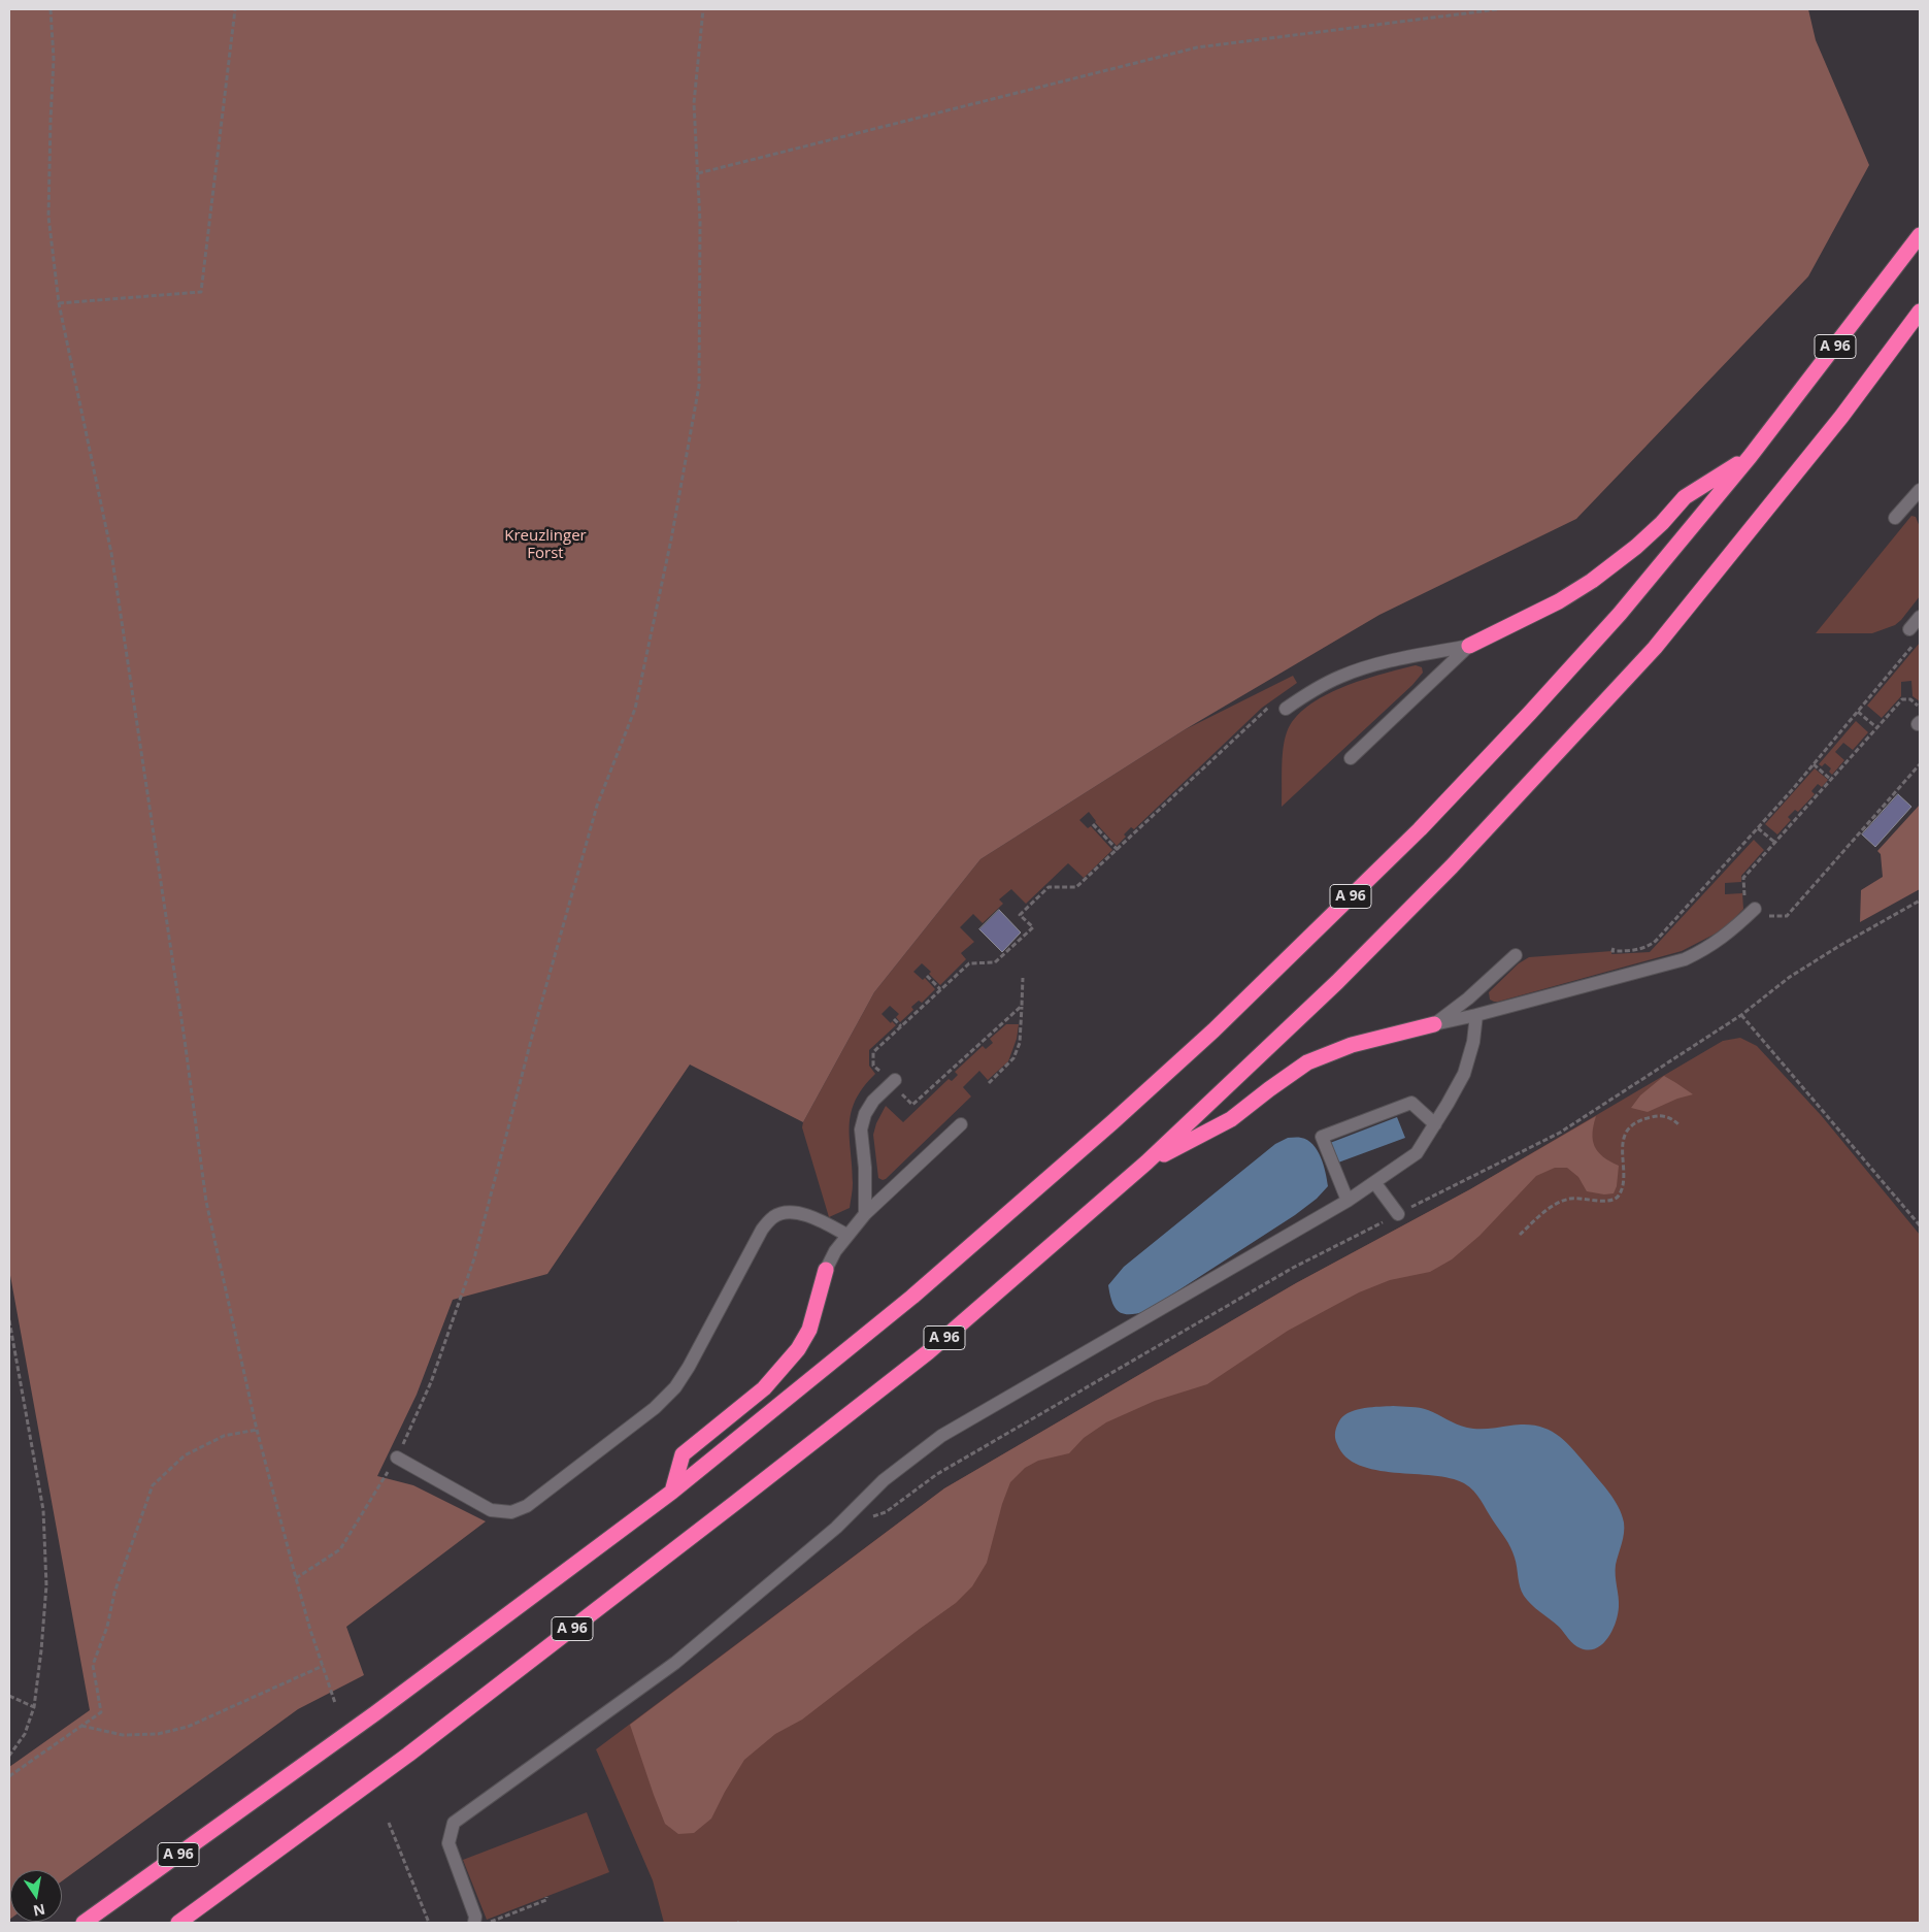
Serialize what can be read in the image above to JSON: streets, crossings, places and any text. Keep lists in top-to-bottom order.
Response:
{
  "streets": {
    "highway": ["A 96"]
  },
  "parks": ["Kreuzlinger Forst"],
  "north": "bottom"
}
